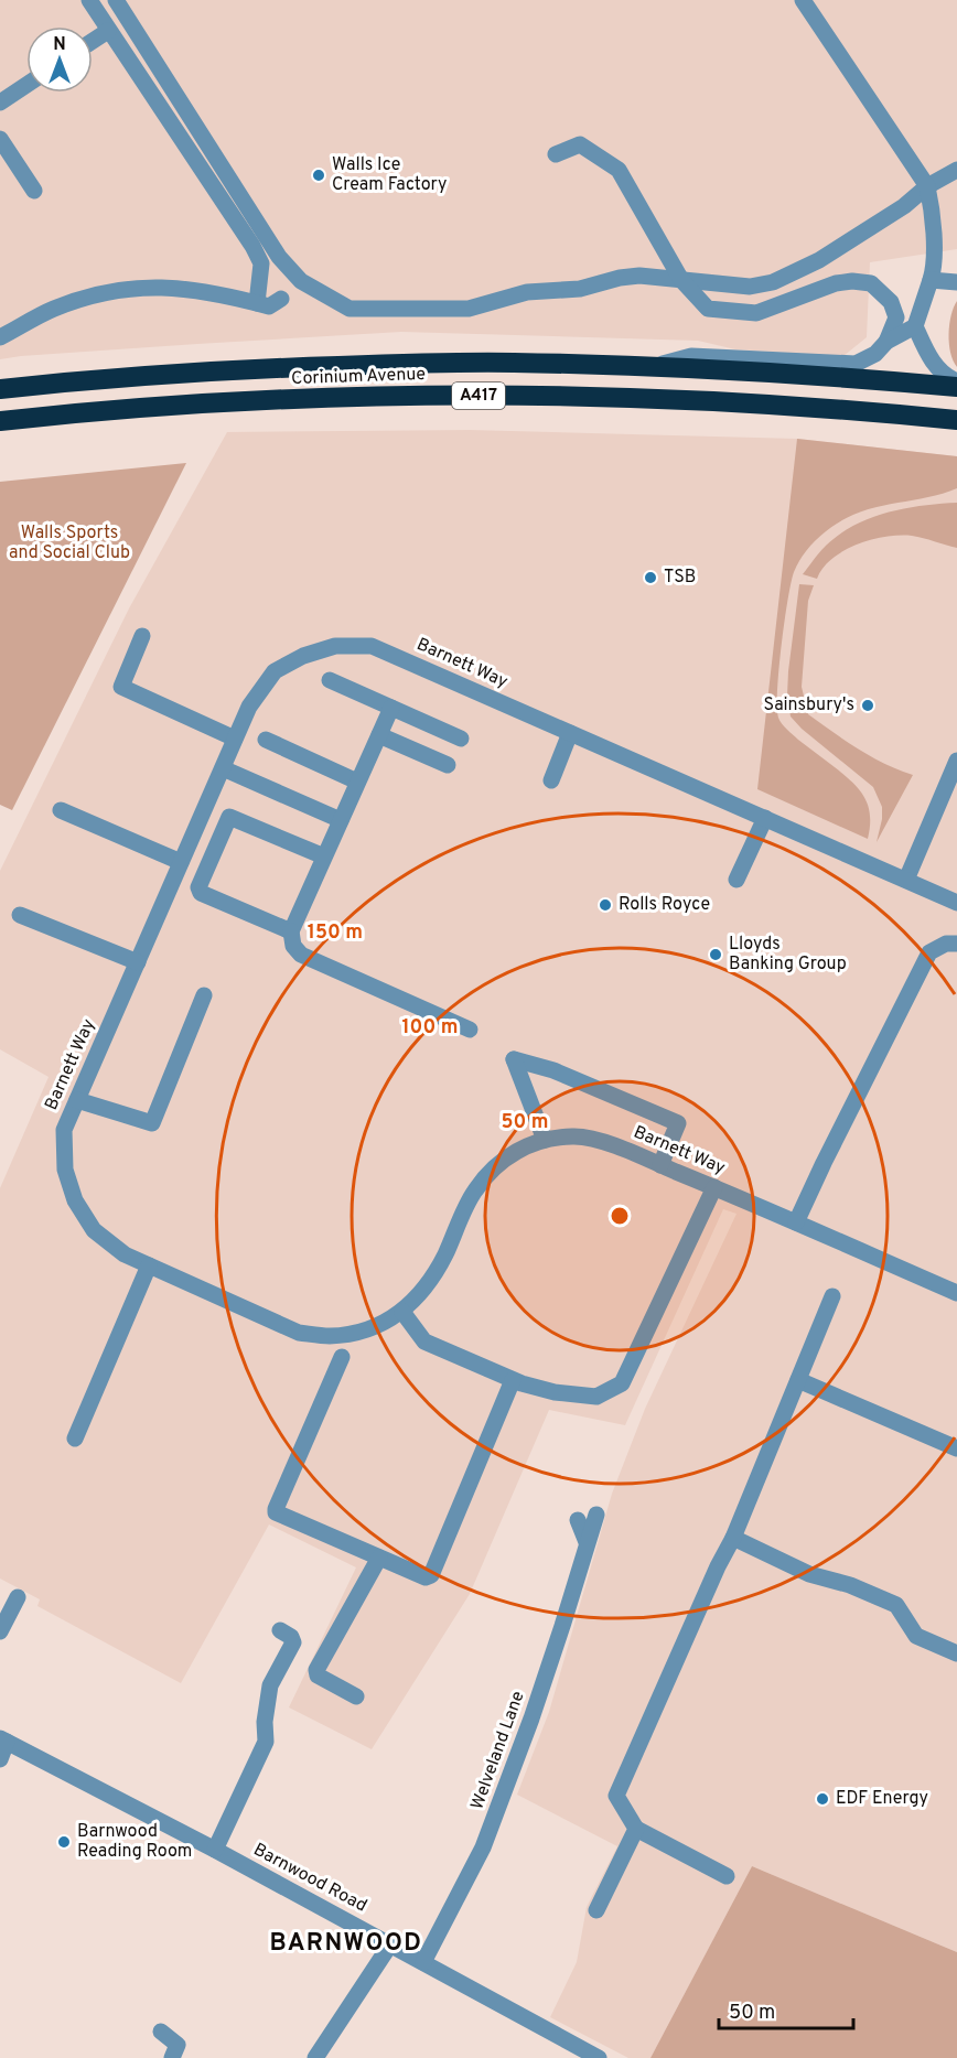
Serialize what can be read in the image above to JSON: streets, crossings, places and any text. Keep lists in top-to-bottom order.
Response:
{
  "streets": {
    "highway": ["Corinium Avenue", "A417"],
    "street": ["Barnett Way", "Welveland Lane", "Barnwood Road"]
  },
  "crossings": [
    ["Welveland Lane", "Barnwood Road"]
  ],
  "districts": ["BARNWOOD"],
  "parks": ["Walls Sports and Social Club"],
  "places": [
    "Walls Ice Cream Factory",
    "TSB",
    "Sainsbury's",
    "Rolls Royce",
    "Lloyds Banking Group",
    "EDF Energy",
    "Barnwood Reading Room"
  ],
  "scale_bar": "50 m",
  "north": "top",
  "rings": ["150 m", "100 m", "50 m"]
}
